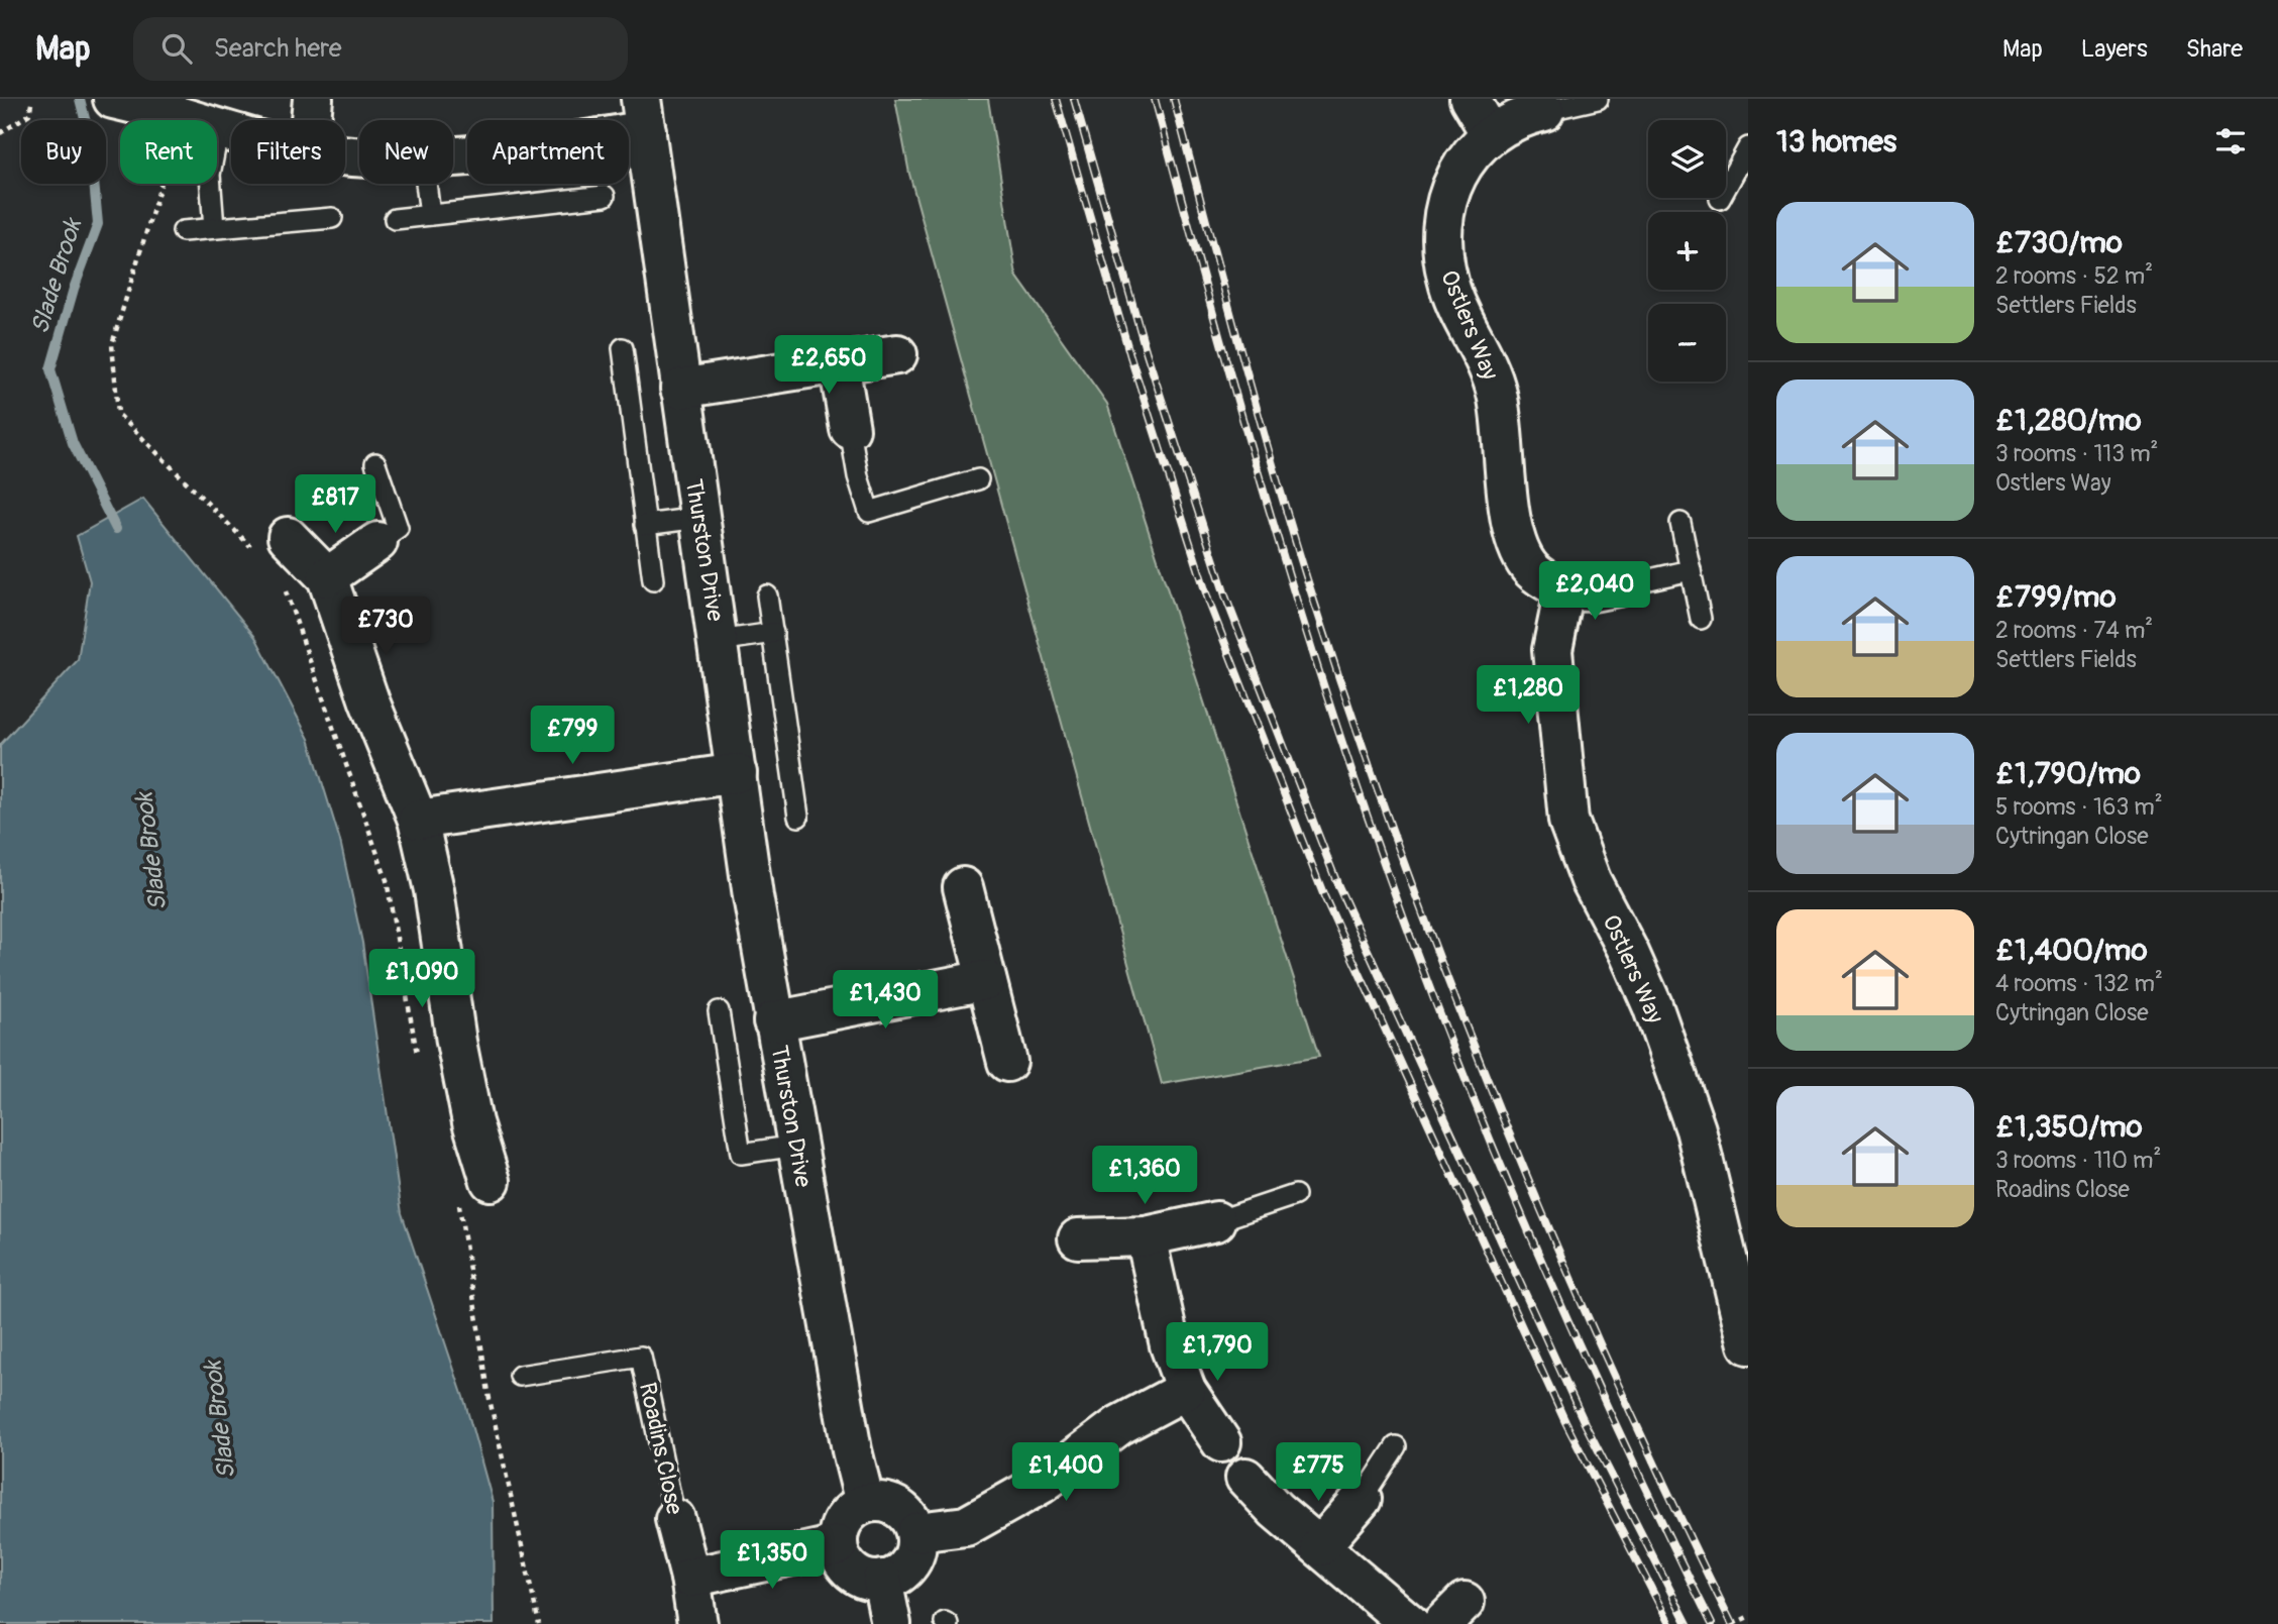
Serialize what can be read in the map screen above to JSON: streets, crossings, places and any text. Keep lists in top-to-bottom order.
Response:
{
  "streets": {
    "street": ["Ostlers Way", "Thurston Drive", "Roadins Close"]
  },
  "water": ["Slade Brook"],
  "page": {
    "header": "Map",
    "search": "Search here",
    "nav": ["Map", "Layers", "Share"],
    "heading": "13 homes",
    "map_buttons": ["+", "−"],
    "chip": [
      "Buy",
      "Rent",
      "Filters",
      "New",
      "Apartment"
    ],
    "list": [
      {
        "name": "£730/mo",
        "note": "2 rooms · 52 m² · Settlers Fields"
      },
      {
        "name": "£1,280/mo",
        "note": "3 rooms · 113 m² · Ostlers Way"
      },
      {
        "name": "£799/mo",
        "note": "2 rooms · 74 m² · Settlers Fields"
      },
      {
        "name": "£1,790/mo",
        "note": "5 rooms · 163 m² · Cytringan Close"
      },
      {
        "name": "£1,400/mo",
        "note": "4 rooms · 132 m² · Cytringan Close"
      },
      {
        "name": "£1,350/mo",
        "note": "3 rooms · 110 m² · Roadins Close"
      }
    ],
    "price": [
      "£2,650",
      "£817",
      "£2,040",
      "£730",
      "£1,280",
      "£799",
      "£1,090",
      "£1,430",
      "£1,360",
      "£1,790",
      "£1,400",
      "£775",
      "£1,350"
    ]
  }
}
